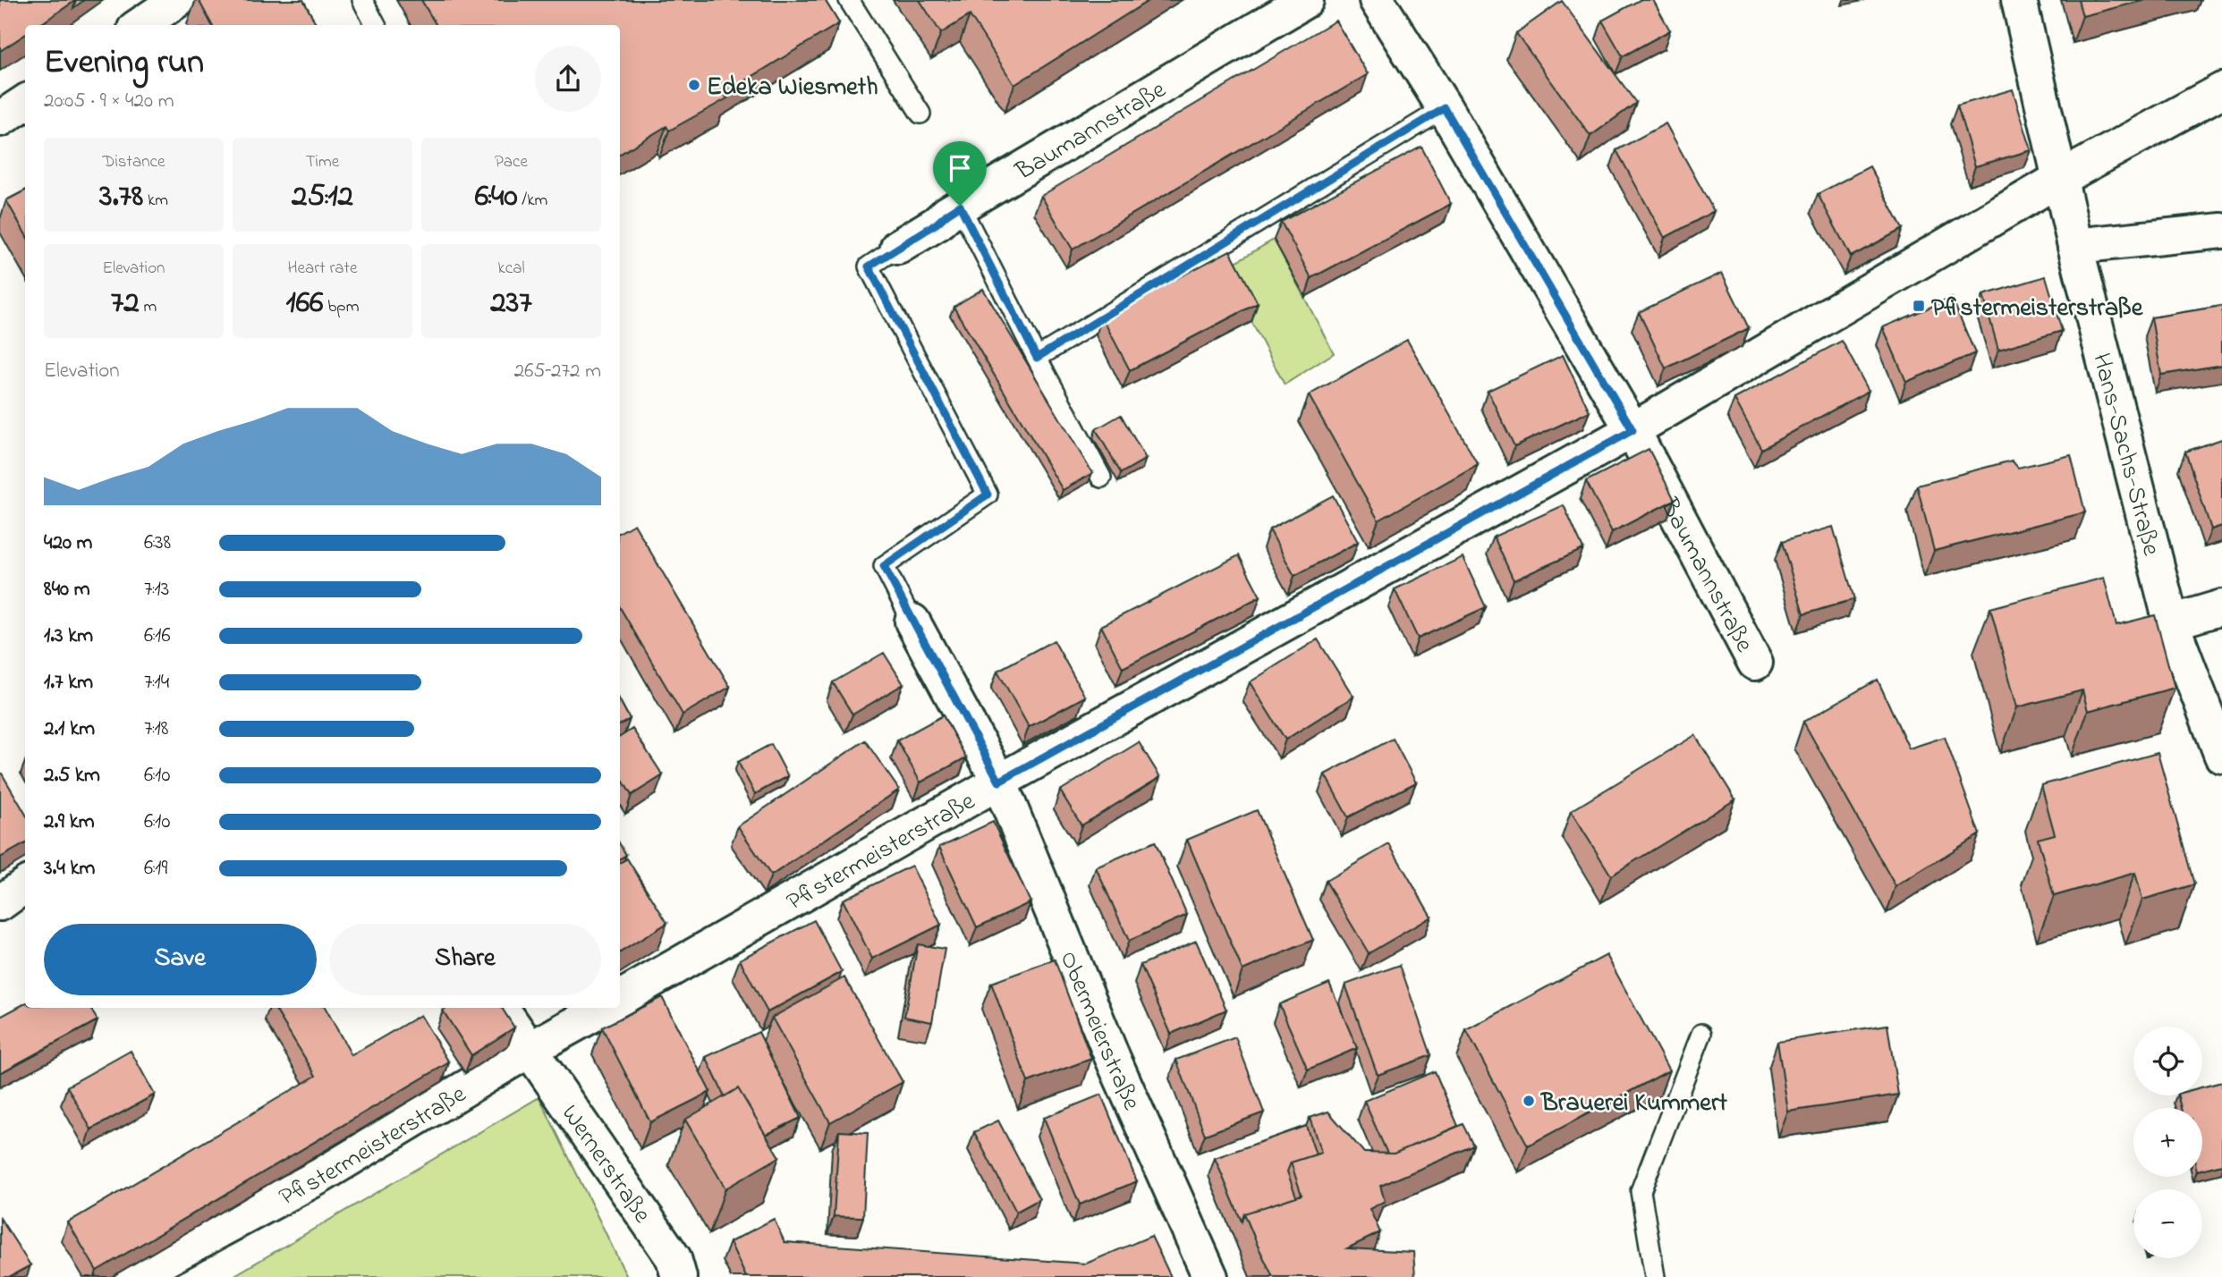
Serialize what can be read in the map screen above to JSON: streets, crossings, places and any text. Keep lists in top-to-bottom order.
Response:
{
  "streets": {
    "street": [
      "Baumannstraße",
      "Hans-Sachs-Straße",
      "Pfistermeisterstraße",
      "Obermeierstraße",
      "Wernerstraße"
    ]
  },
  "crossings": [
    ["Baumannstraße", "Pfistermeisterstraße"],
    ["Baumannstraße", "Obermeierstraße"],
    ["Hans-Sachs-Straße", "Pfistermeisterstraße"],
    ["Pfistermeisterstraße", "Obermeierstraße"],
    ["Pfistermeisterstraße", "Wernerstraße"]
  ],
  "places": {
    "other": ["Edeka Wiesmeth", "Brauerei Kummert"],
    "transit": ["Pfistermeisterstraße"]
  },
  "page": {
    "heading": ["Evening run", "20:05 · 9 × 420 m"],
    "stats": [
      ["Distance", "3.78 km"],
      ["Time", "25:12"],
      ["Pace", "6:40 /km"],
      ["Elevation", "72 m"],
      ["Heart rate", "166 bpm"],
      ["kcal", "237"]
    ],
    "chart": ["Elevation", "265–272 m"],
    "list": [
      {
        "name": "420 m",
        "note": "6:38"
      },
      {
        "name": "840 m",
        "note": "7:13"
      },
      {
        "name": "1.3 km",
        "note": "6:16"
      },
      {
        "name": "1.7 km",
        "note": "7:14"
      },
      {
        "name": "2.1 km",
        "note": "7:18"
      },
      {
        "name": "2.5 km",
        "note": "6:10"
      },
      {
        "name": "2.9 km",
        "note": "6:10"
      },
      {
        "name": "3.4 km",
        "note": "6:19"
      }
    ],
    "buttons": ["Save", "Share"],
    "map_buttons": ["+", "−"]
  }
}
